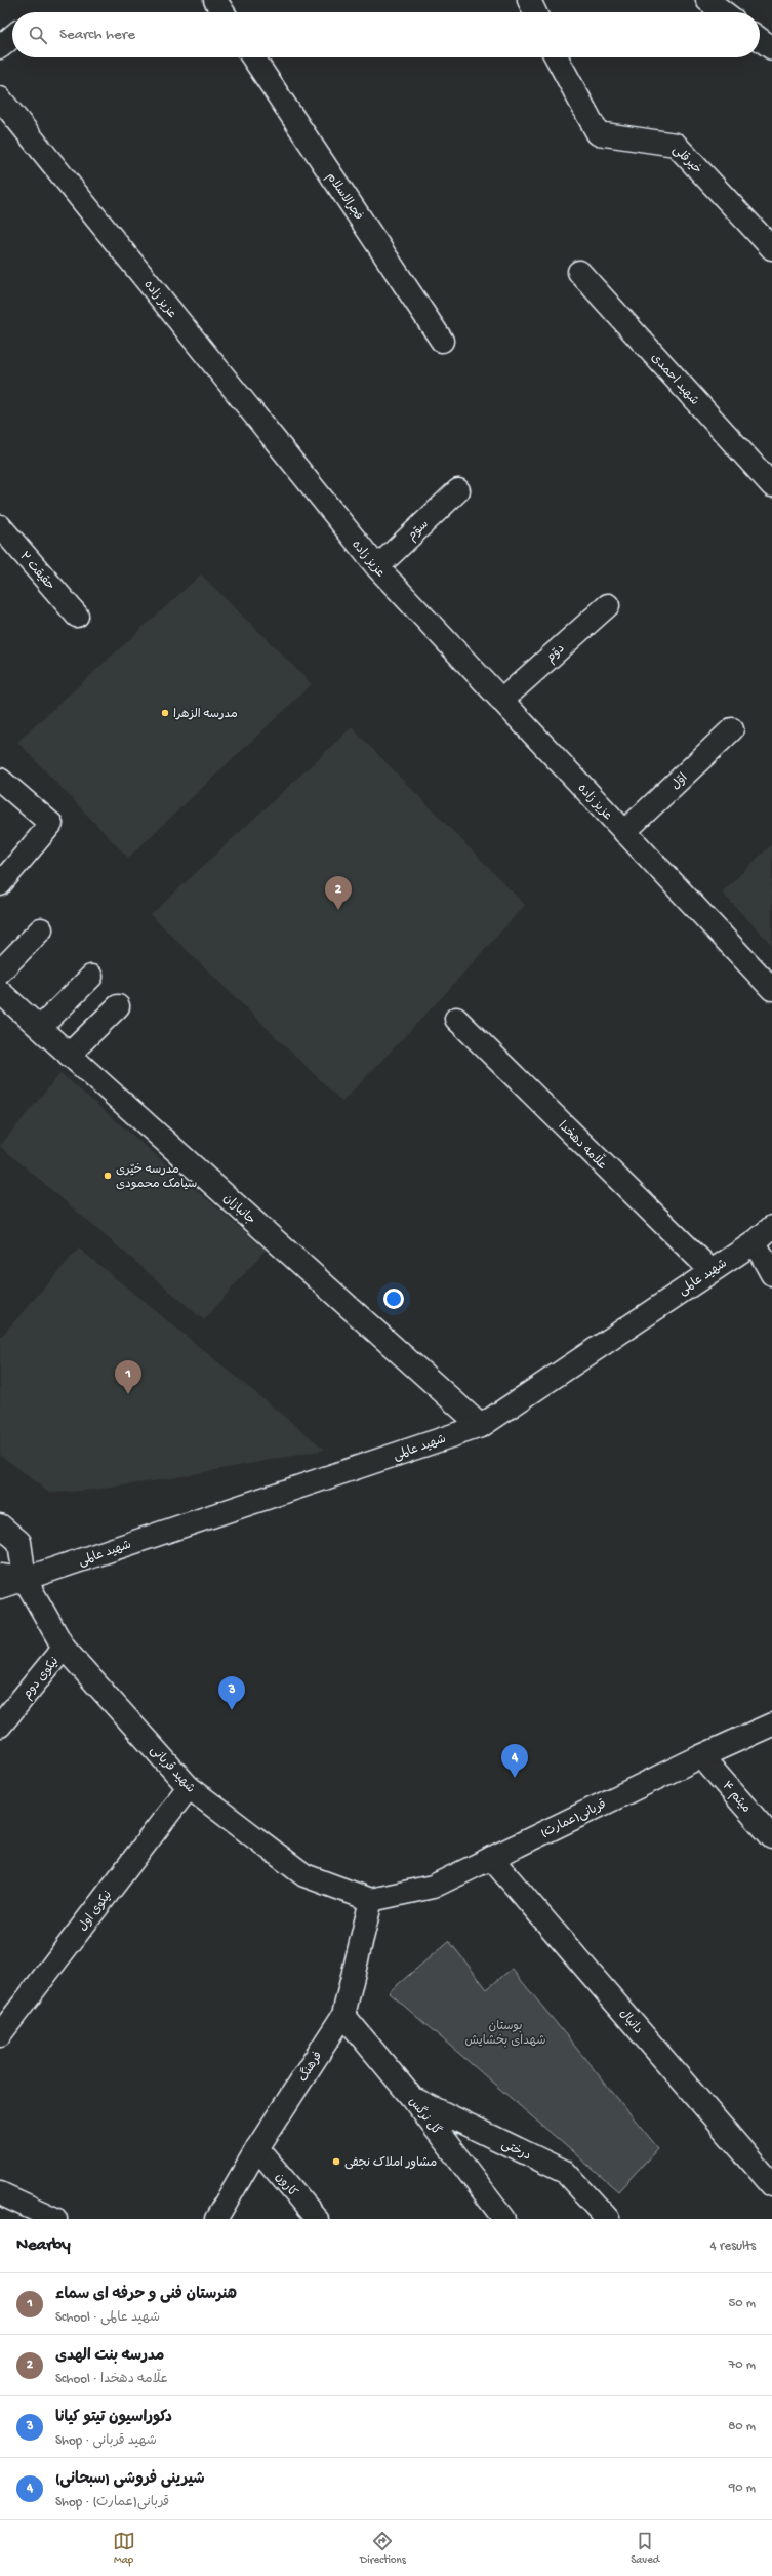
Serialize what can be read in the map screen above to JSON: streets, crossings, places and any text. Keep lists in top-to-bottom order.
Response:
{
  "streets": {
    "street": [
      "خیرقلی",
      "فجرالاسلام",
      "عزیز زاده",
      "شهید احمدی",
      "سوّم",
      "حقیقت ۲",
      "دوّم",
      "اوّل",
      "علّامه دهخدا",
      "جانبازان",
      "شهید عالمی",
      "نیکوی دوم",
      "شهید قربانی",
      "میثم ۴",
      "(عمارت)قربانی",
      "نیکوی اول",
      "دانیال",
      "فرهنگ",
      "گل نرگس",
      "درختی",
      "کارون"
    ]
  },
  "crossings": [
    ["عزیز زاده", "سوّم"],
    ["عزیز زاده", "دوّم"],
    ["عزیز زاده", "اوّل"],
    ["علّامه دهخدا", "شهید عالمی"],
    ["جانبازان", "شهید عالمی"],
    ["شهید عالمی", "شهید قربانی"],
    ["نیکوی دوم", "شهید قربانی"],
    ["شهید قربانی", "(عمارت)قربانی"],
    ["شهید قربانی", "نیکوی اول"],
    ["شهید قربانی", "فرهنگ"],
    ["میثم ۴", "(عمارت)قربانی"],
    ["(عمارت)قربانی", "دانیال"],
    ["(عمارت)قربانی", "فرهنگ"],
    ["فرهنگ", "گل نرگس"],
    ["فرهنگ", "کارون"],
    ["گل نرگس", "درختی"]
  ],
  "parks": ["بوستان شهدای بخشایش"],
  "places": ["مدرسه الزهرا", "مدرسه خیّری سیامک محمودی", "مشاور املاک نجفی"],
  "page": {
    "search": "Search here",
    "pins": [
      "2",
      "1",
      "3",
      "4"
    ],
    "heading": ["Nearby", "4 results"],
    "list": [
      {
        "mark": "1",
        "name": "هنرستان فنی و حرفه ای سماء",
        "note": "School · شهید عالمی",
        "value": "50 m"
      },
      {
        "mark": "2",
        "name": "مدرسه بنت الهدی",
        "note": "School · علّامه دهخدا",
        "value": "70 m"
      },
      {
        "mark": "3",
        "name": "دکوراسیون تیتو کیانا",
        "note": "Shop · شهید قربانی",
        "value": "80 m"
      },
      {
        "mark": "4",
        "name": "شیرینی فروشی (سبحانی)",
        "note": "Shop · (عمارت)قربانی",
        "value": "90 m"
      }
    ],
    "nav": ["Map", "Directions", "Saved"]
  }
}
